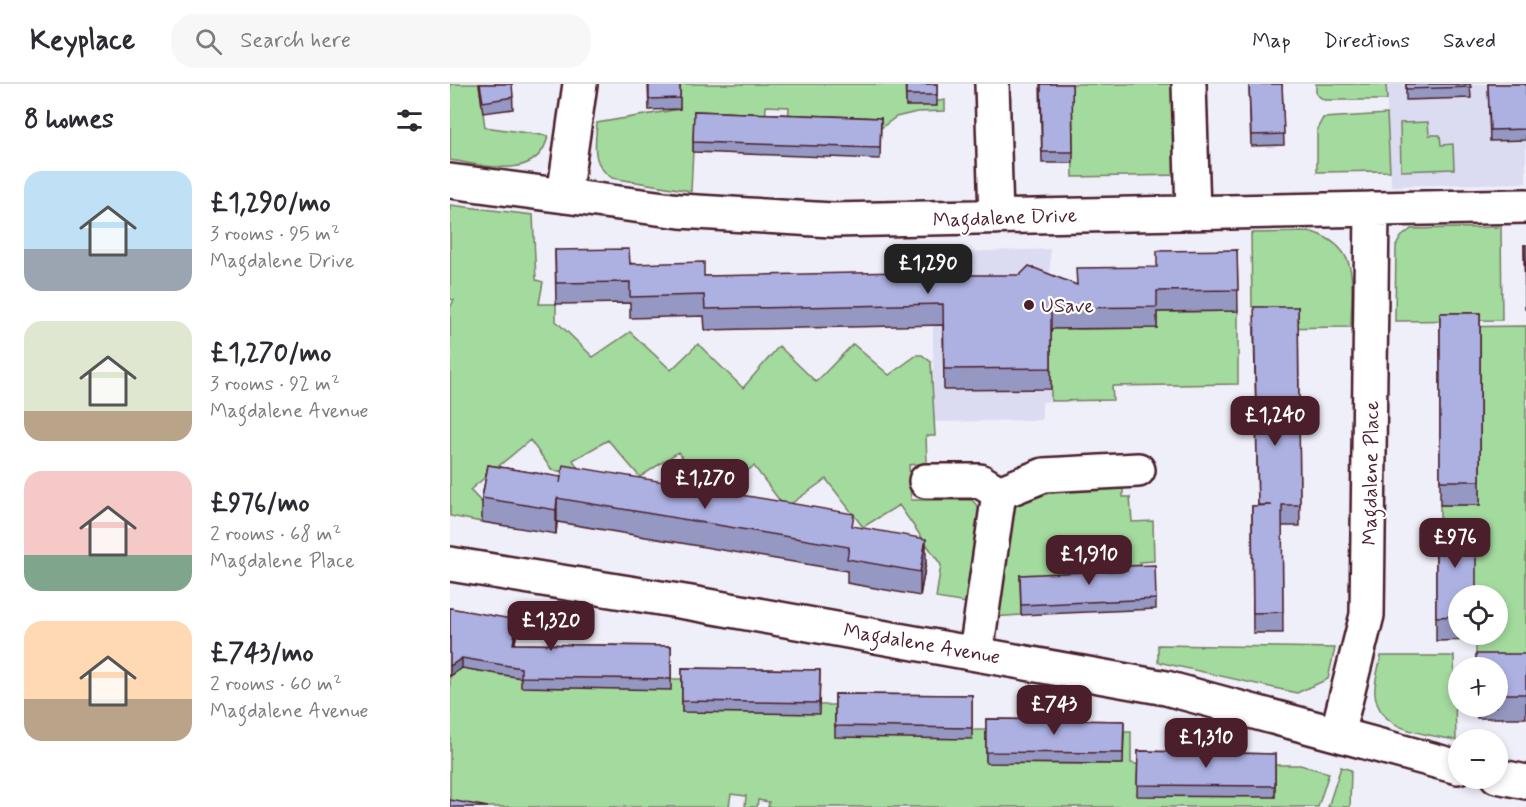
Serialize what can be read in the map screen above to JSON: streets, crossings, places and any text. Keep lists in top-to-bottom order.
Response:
{
  "streets": {
    "street": ["Magdalene Drive", "Magdalene Place", "Magdalene Avenue"]
  },
  "crossings": [
    ["Magdalene Drive", "Magdalene Place"],
    ["Magdalene Place", "Magdalene Avenue"]
  ],
  "places": ["USave"],
  "page": {
    "header": "Keyplace",
    "search": "Search here",
    "nav": ["Map", "Directions", "Saved"],
    "heading": "8 homes",
    "list": [
      {
        "name": "£1,290/mo",
        "note": "3 rooms · 95 m² · Magdalene Drive"
      },
      {
        "name": "£1,270/mo",
        "note": "3 rooms · 92 m² · Magdalene Avenue"
      },
      {
        "name": "£976/mo",
        "note": "2 rooms · 68 m² · Magdalene Place"
      },
      {
        "name": "£743/mo",
        "note": "2 rooms · 60 m² · Magdalene Avenue"
      }
    ],
    "price": [
      "£1,290",
      "£1,240",
      "£1,270",
      "£976",
      "£1,910",
      "£1,320",
      "£743",
      "£1,310"
    ],
    "map_buttons": ["+", "−"]
  }
}
